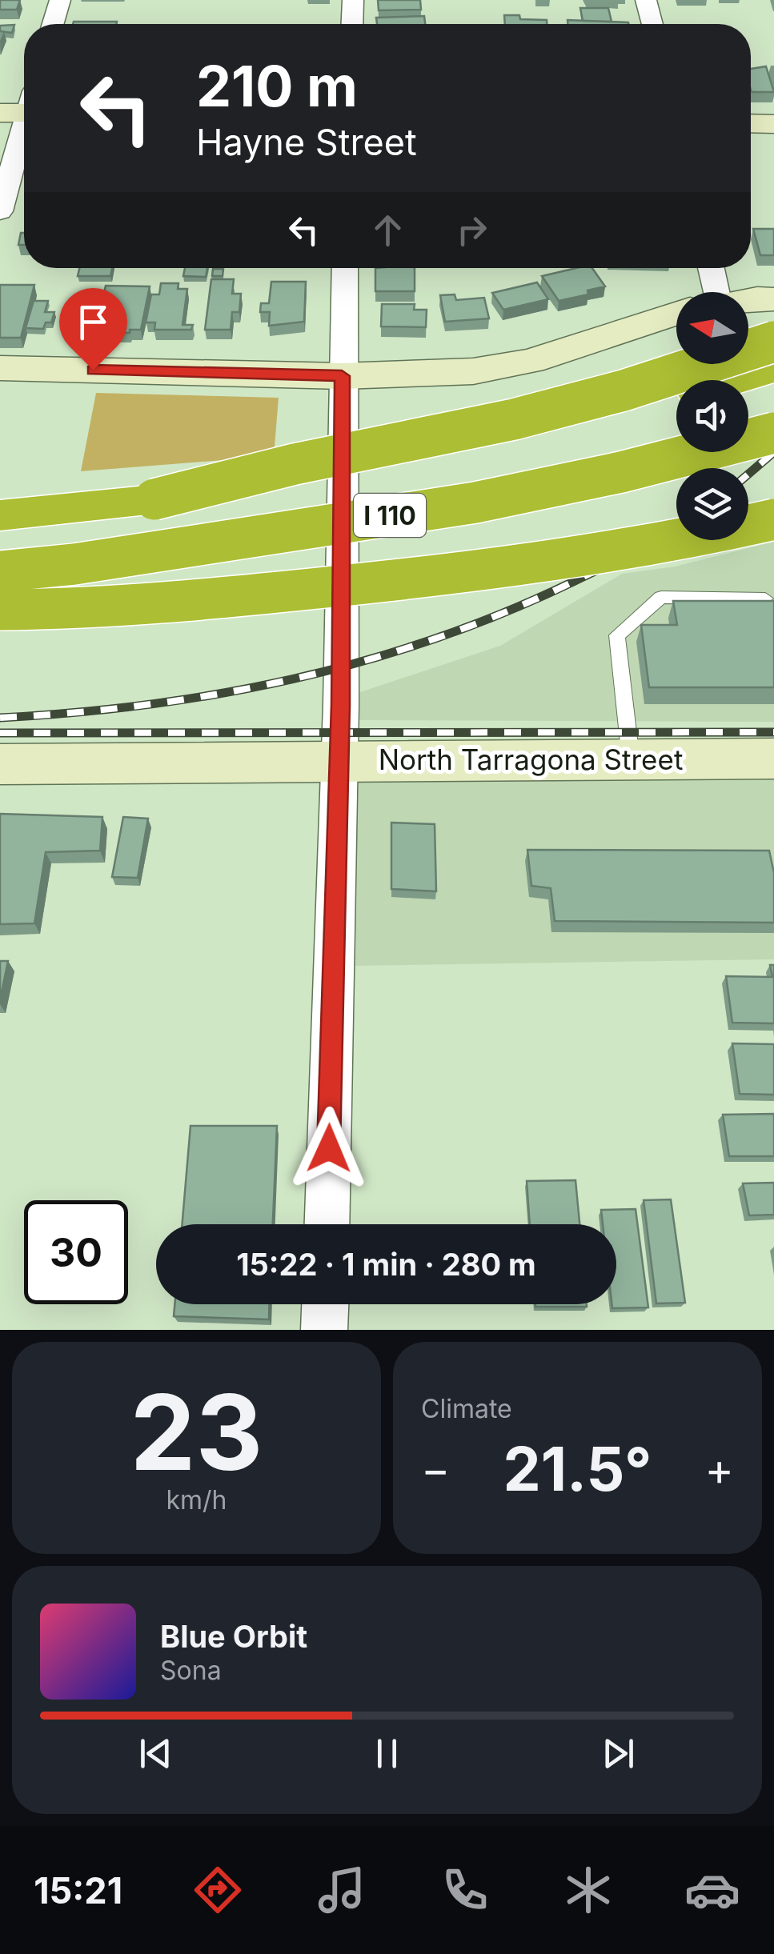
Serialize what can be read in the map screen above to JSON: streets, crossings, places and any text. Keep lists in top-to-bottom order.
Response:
{
  "streets": {
    "highway": ["I 110"],
    "street": ["North Tarragona Street"]
  },
  "north": "left",
  "page": {
    "turn": ["210 m", "Hayne Street"],
    "limit": "30",
    "trip": "15:22 · 1 min · 280 m",
    "tile": [
      ["23", "km/h"],
      "Climate"
    ],
    "heat": ["−", "21.5°", "+"],
    "song": ["Blue Orbit", "Sona"],
    "tabs": "15:21"
  }
}
